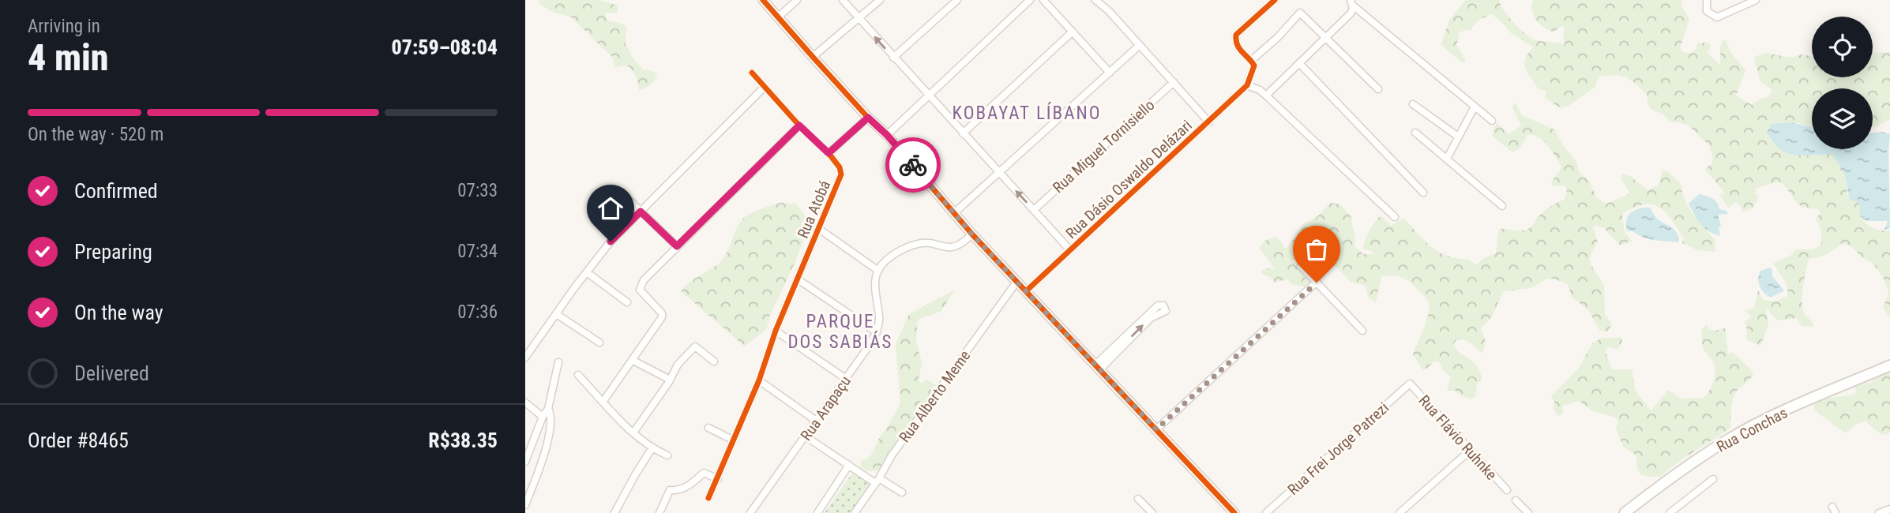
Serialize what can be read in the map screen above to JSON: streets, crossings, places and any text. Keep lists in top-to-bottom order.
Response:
{
  "streets": {
    "main road": ["Rua Conchas"],
    "street": [
      "Rua Miguel Tornisiello",
      "Rua Dásio Oswaldo Delázari",
      "Rua Atobá",
      "Rua Alberto Meme",
      "Rua Arapaçu",
      "Rua Flávio Ruhnke",
      "Rua Frei Jorge Patrezi"
    ]
  },
  "crossings": [
    ["Rua Flávio Ruhnke", "Rua Frei Jorge Patrezi"]
  ],
  "districts": ["KOBAYAT LÍBANO", "PARQUE DOS SABIÁS"],
  "page": {
    "heading": ["4 min", "Arriving in", "07:59–08:04"],
    "panel": ["Order #8465", "R$38.35"],
    "bar": "On the way · 520 m",
    "list": [
      ["Confirmed", "07:33"],
      ["Preparing", "07:34"],
      ["On the way", "07:36"],
      "Delivered"
    ]
  }
}
